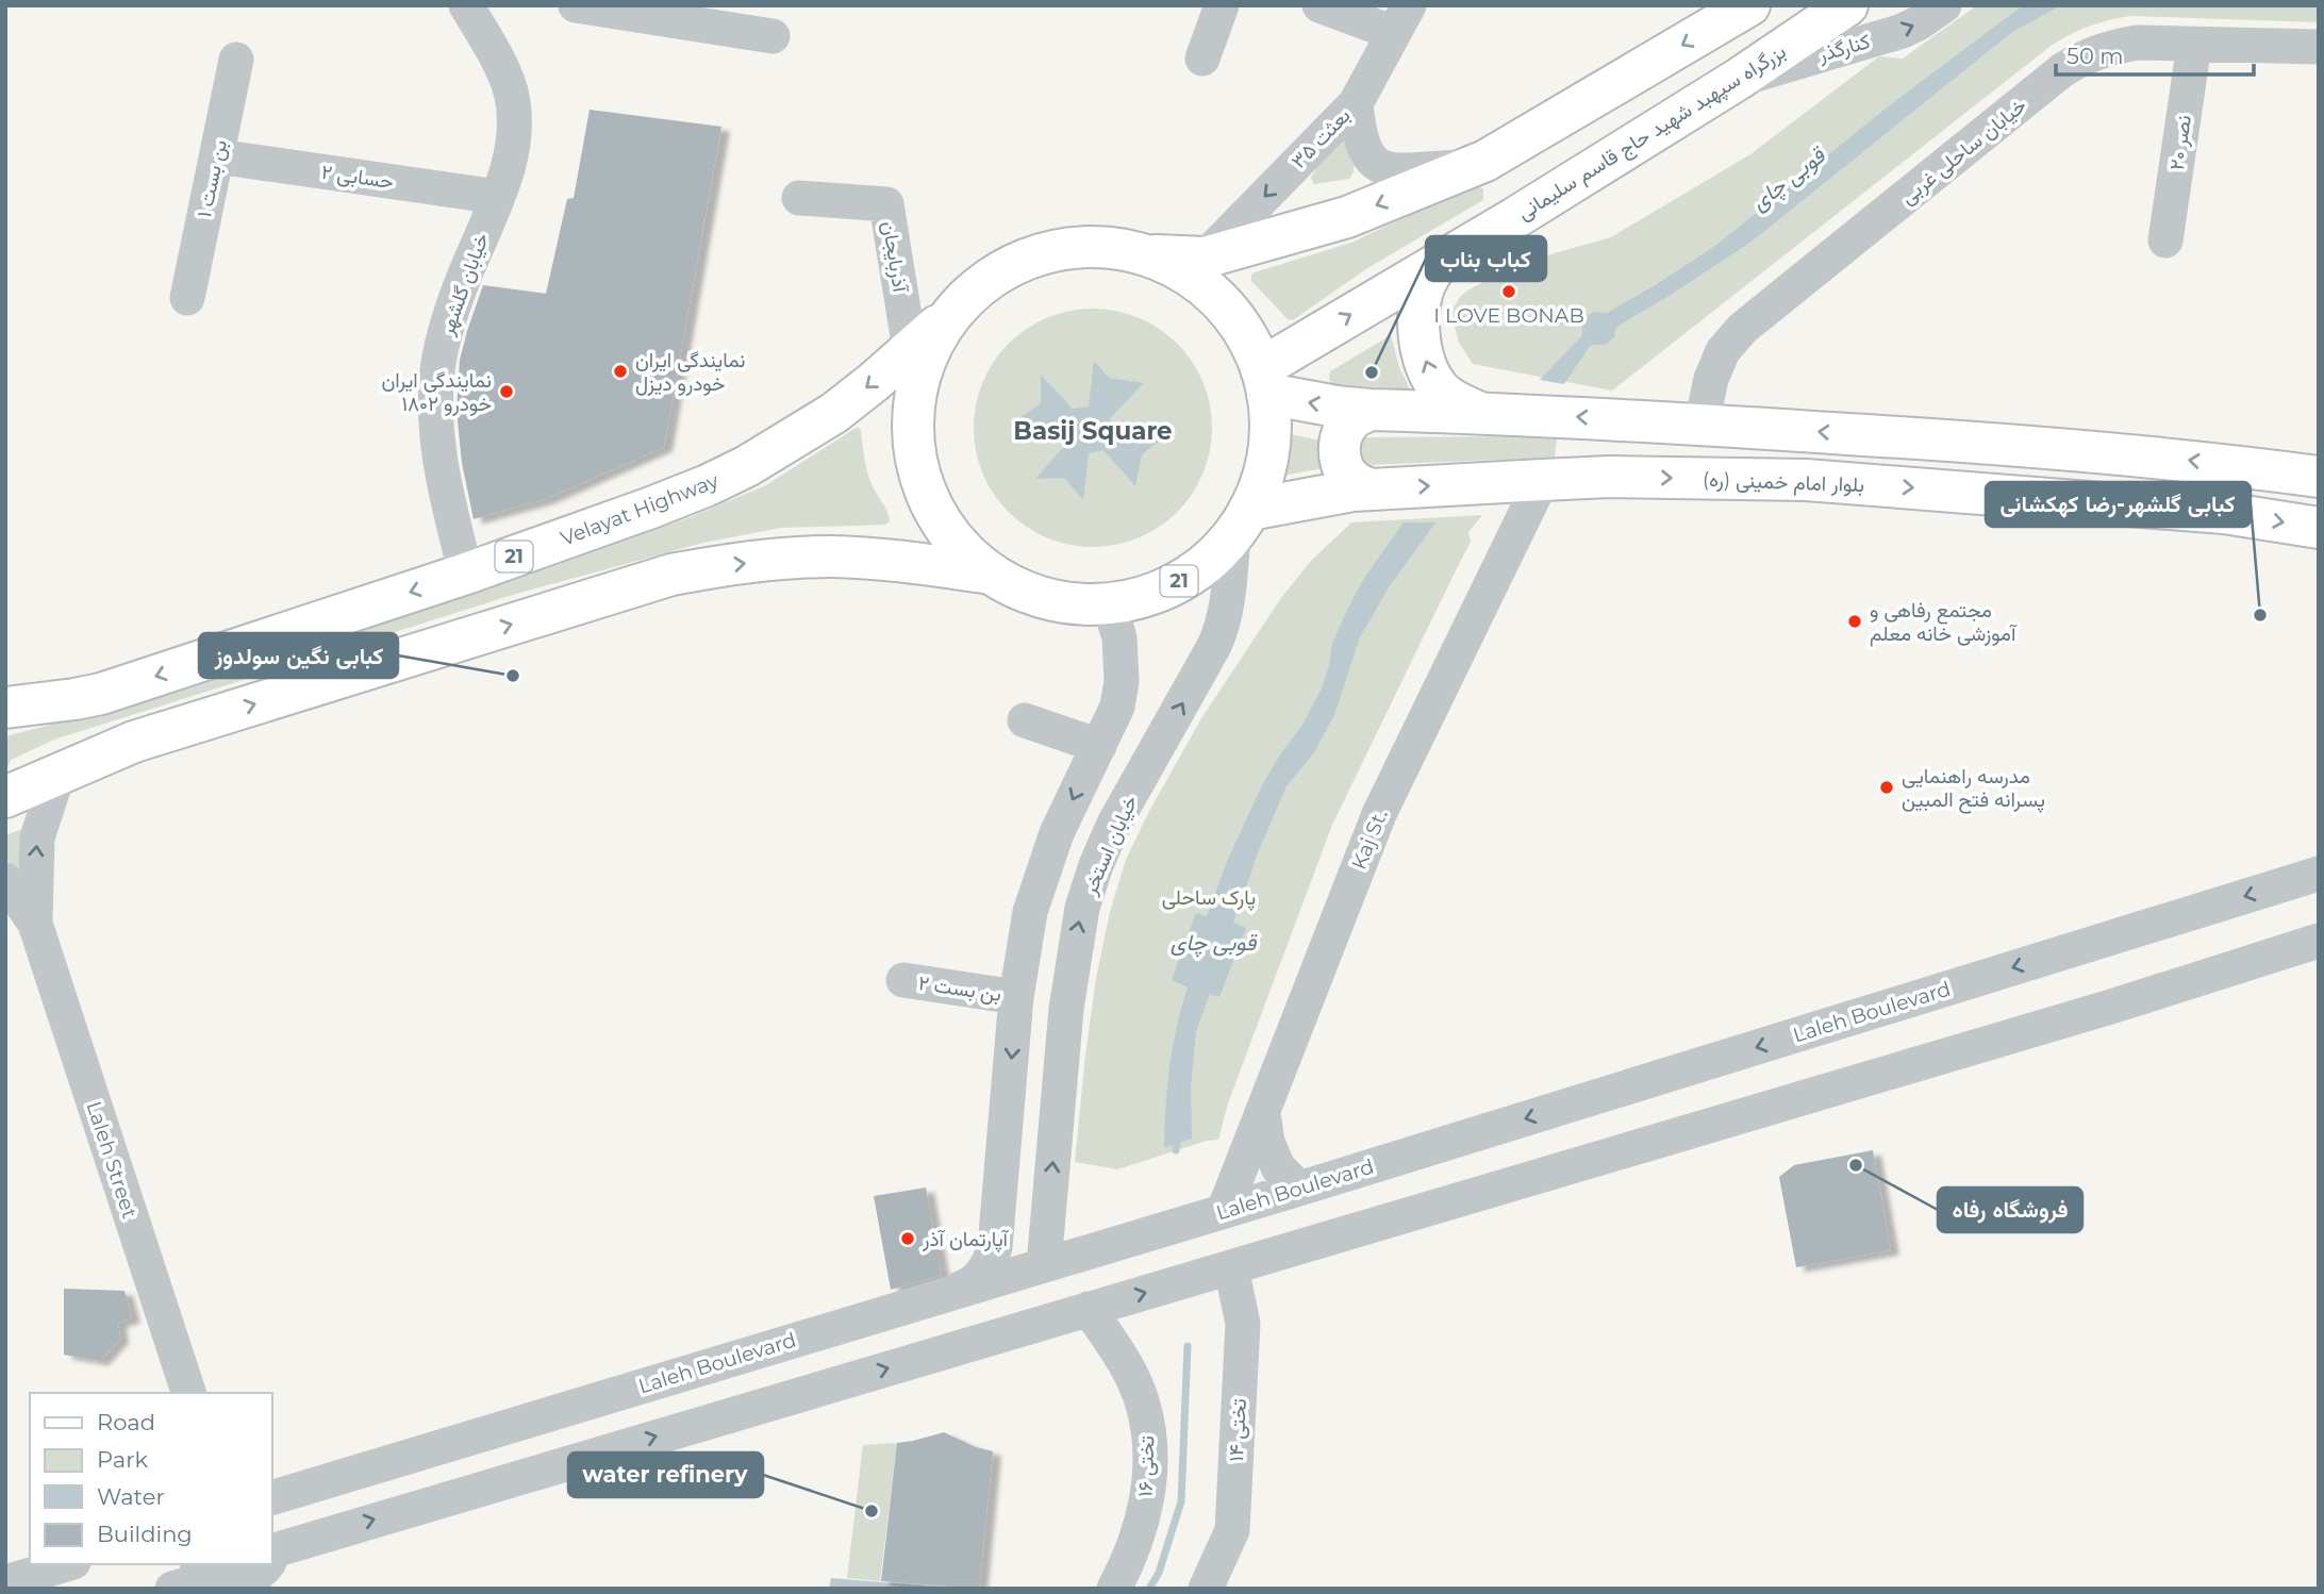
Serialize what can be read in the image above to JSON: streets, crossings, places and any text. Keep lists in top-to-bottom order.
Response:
{
  "streets": {
    "main road": [
      "بزرگراه سپهبد شهید حاج قاسم سلیمانی",
      "بلوار امام خمینی (ره)",
      "Velayat Highway",
      "21"
    ],
    "street": [
      "کنارگذر",
      "بعثت ۳۵",
      "نصر ۲۰",
      "خیابان ساحلی غربی",
      "حسابی ۲",
      "بن بست ۱",
      "آذربایجان",
      "خیابان گلشهر",
      "Kaj St.",
      "خیابان استخر",
      "بن بست ۲",
      "Laleh Boulevard",
      "Laleh Street",
      "تختی ۱۴",
      "تختی ۱۶"
    ]
  },
  "crossings": [
    ["کنارگذر", "بزرگراه سپهبد شهید حاج قاسم سلیمانی"],
    ["بزرگراه سپهبد شهید حاج قاسم سلیمانی", "21"],
    ["بعثت ۳۵", "21"],
    ["نصر ۲۰", "خیابان ساحلی غربی"],
    ["حسابی ۲", "بن بست ۱"],
    ["حسابی ۲", "خیابان گلشهر"],
    ["آذربایجان", "Velayat Highway"],
    ["خیابان گلشهر", "Velayat Highway"],
    ["بلوار امام خمینی (ره)", "21"],
    ["بلوار امام خمینی (ره)", "Kaj St."],
    ["بلوار امام خمینی (ره)", "خیابان استخر"],
    ["Velayat Highway", "21"],
    ["21", "خیابان استخر"],
    ["21", "Laleh Street"],
    ["Kaj St.", "Laleh Boulevard"],
    ["خیابان استخر", "Laleh Boulevard"]
  ],
  "one_way": ["کنارگذر", "بعثت ۳۵"],
  "districts": ["Basij Square"],
  "water": ["قوبی چای"],
  "parks": ["پارک ساحلی"],
  "places": [
    "I LOVE BONAB",
    "نمایندگی ایران خودرو دیزل",
    "کباب بناب",
    "نمایندگی ایران خودرو ۱۸۰۲",
    "کبابی گلشهر-رضا کهکشانی",
    "مجتمع رفاهی و آموزشی خانه معلم",
    "کبابی نگین سولدوز",
    "مدرسه راهنمایی پسرانه فتح المبین",
    "فروشگاه رفاه",
    "آپارتمان آذر",
    "water refinery"
  ],
  "legend": [
    "Road",
    "Park",
    "Water",
    "Building"
  ],
  "scale_bar": "50 m"
}
